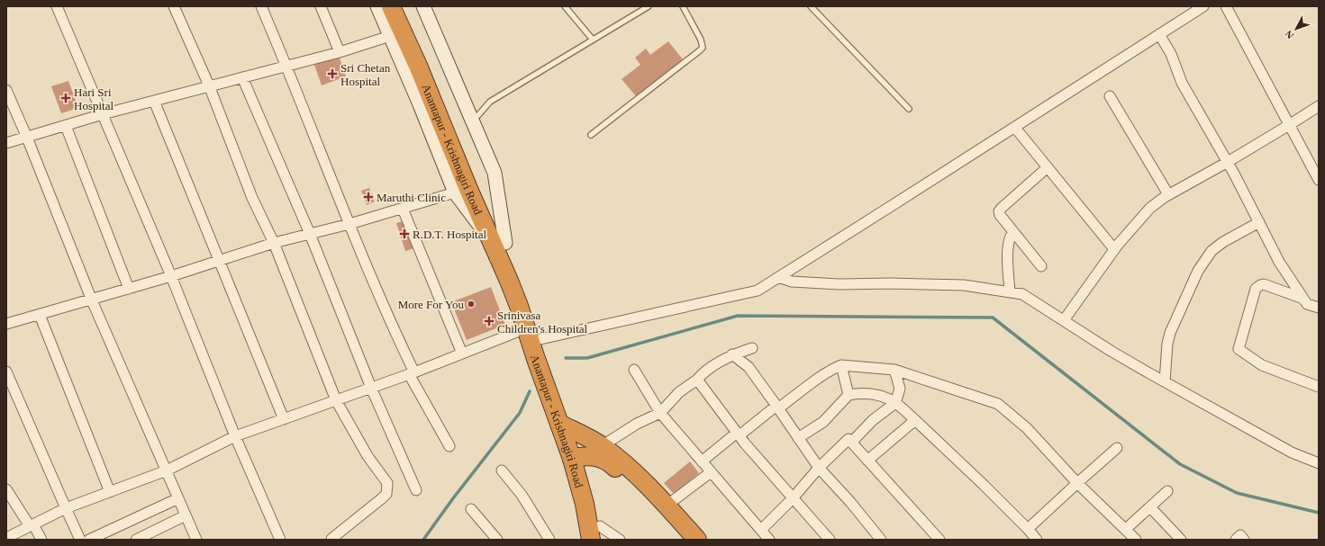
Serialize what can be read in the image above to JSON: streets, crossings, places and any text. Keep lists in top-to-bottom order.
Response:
{
  "streets": {
    "highway": ["Anantapur - Krishnagiri Road"]
  },
  "places": {
    "health": [
      "Sri Chetan Hospital",
      "Hari Sri Hospital",
      "Maruthi Clinic",
      "R.D.T. Hospital",
      "Srinivasa Children's Hospital"
    ],
    "other": ["More For You"]
  },
  "north": "bottom left"
}
